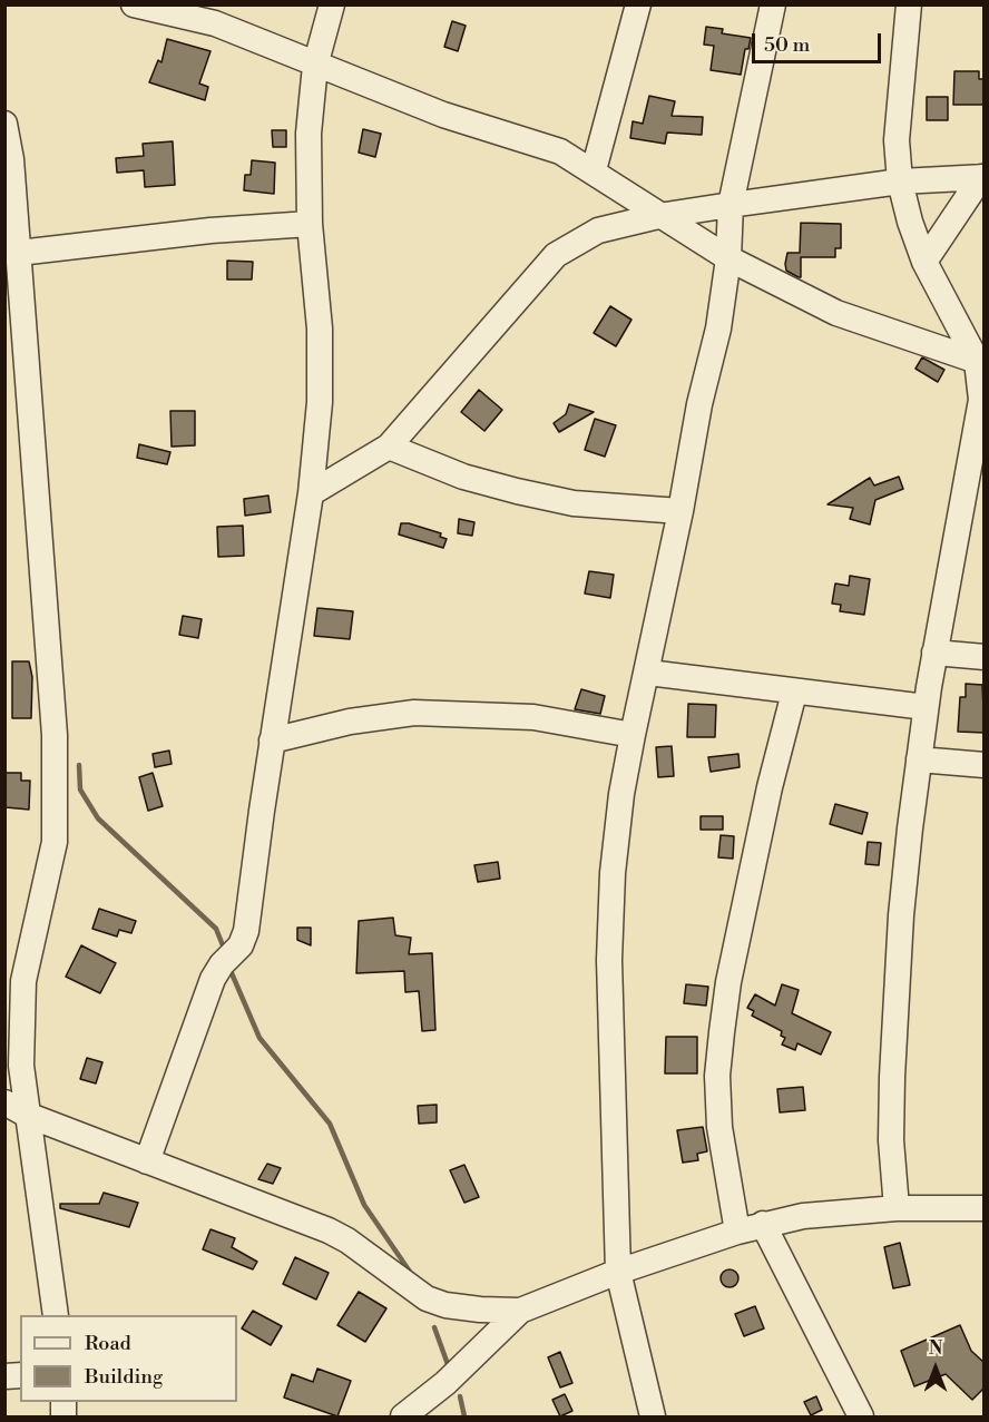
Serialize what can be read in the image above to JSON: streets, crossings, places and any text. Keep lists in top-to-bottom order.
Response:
{
  "legend": ["Road", "Building"],
  "scale_bar": "50 m",
  "north": "top"
}
